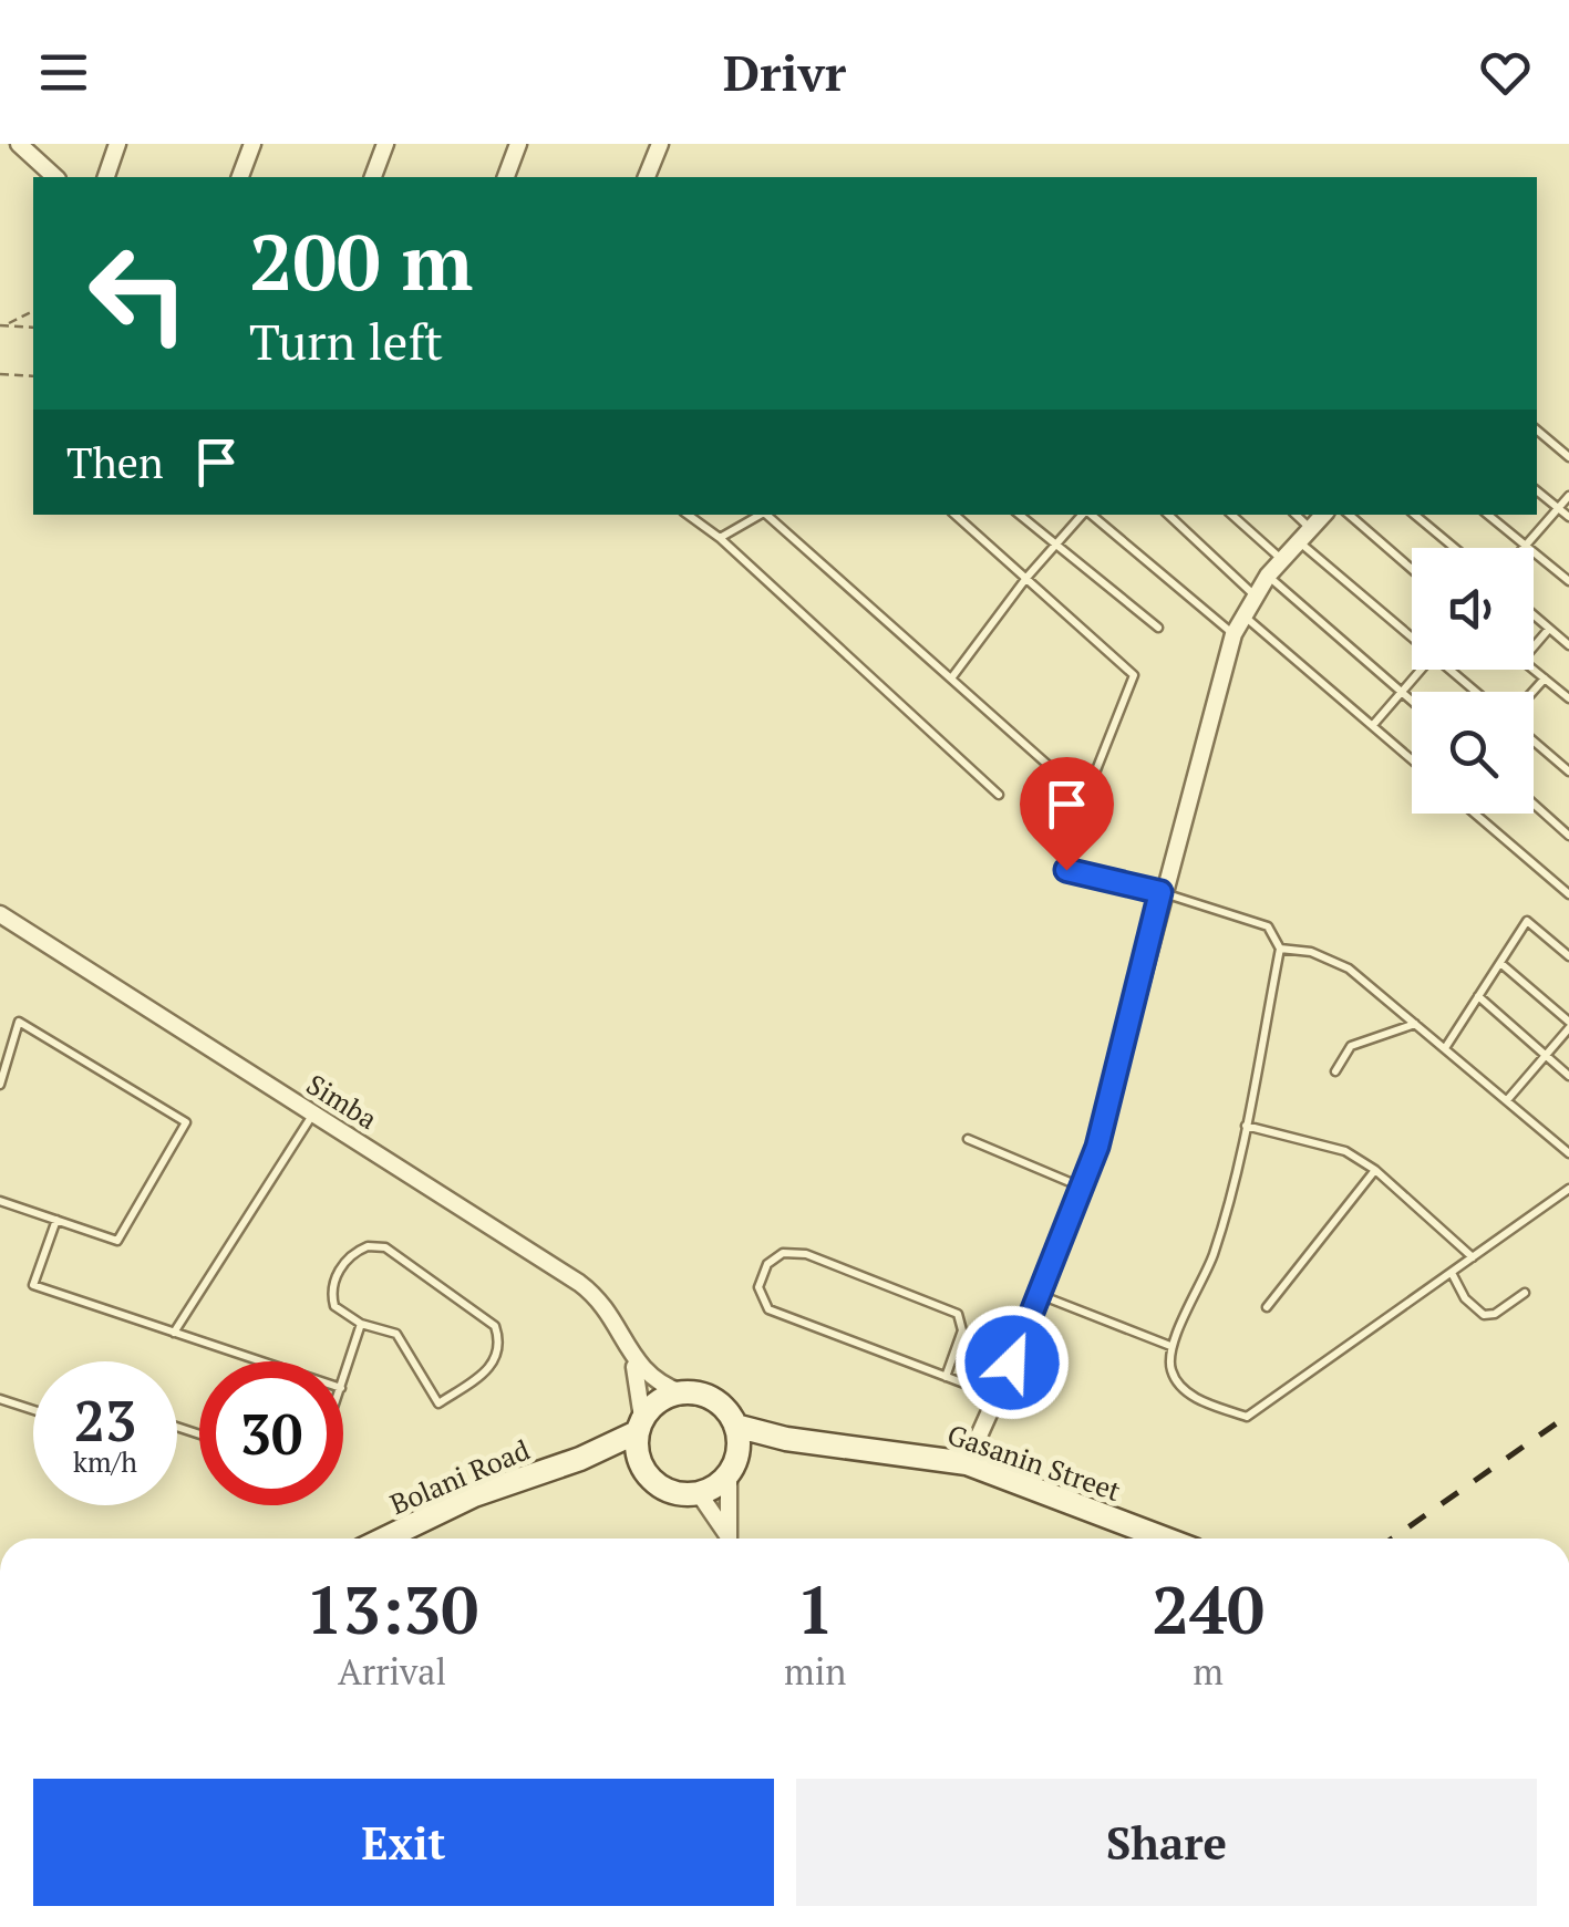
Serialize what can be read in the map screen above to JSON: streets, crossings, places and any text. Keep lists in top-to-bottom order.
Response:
{
  "streets": {
    "street": ["Simba", "Gasanin Street", "Bolani Road"]
  },
  "crossings": [
    ["Gasanin Street", "Bolani Road"]
  ],
  "page": {
    "header": "Drivr",
    "turn": ["200 m", "Turn left"],
    "then": "Then",
    "speed": "23 km/h",
    "limit": "30",
    "eta": [
      "13:30",
      "Arrival",
      "1",
      "min",
      "240",
      "m"
    ],
    "buttons": ["Exit", "Share"]
  }
}
